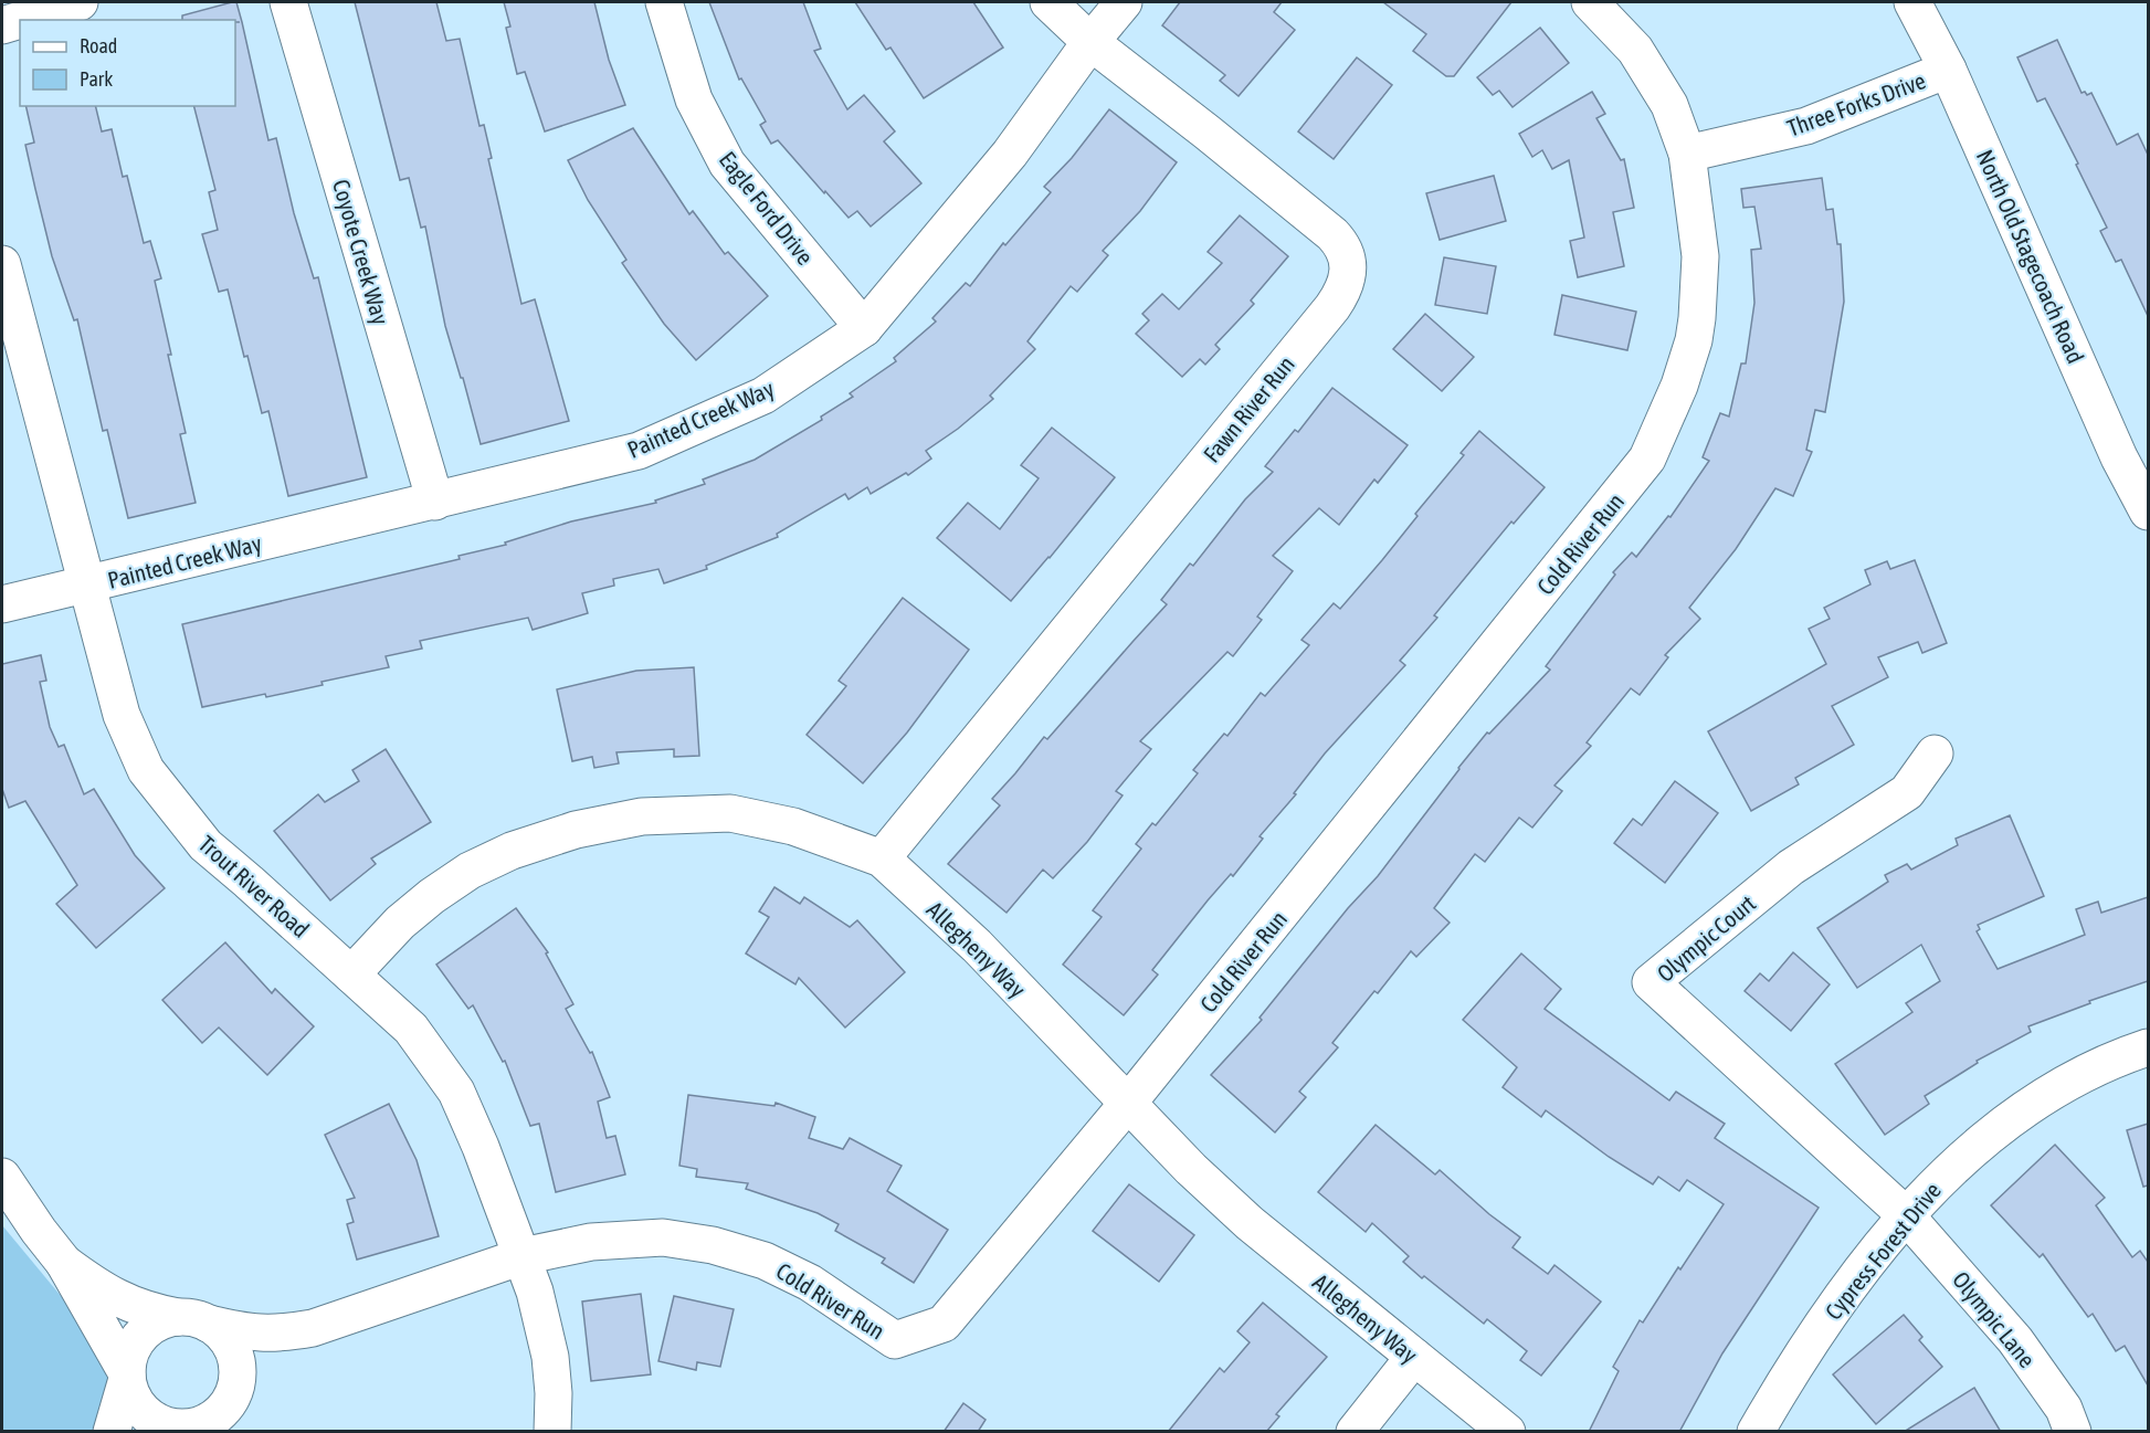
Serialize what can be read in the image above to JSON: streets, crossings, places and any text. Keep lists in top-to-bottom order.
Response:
{
  "streets": {
    "street": [
      "Three Forks Drive",
      "Eagle Ford Drive",
      "Coyote Creek Way",
      "North Old Stagecoach Road",
      "Fawn River Run",
      "Painted Creek Way",
      "Cold River Run",
      "Trout River Road",
      "Olympic Court",
      "Allegheny Way",
      "Cypress Forest Drive",
      "Olympic Lane"
    ]
  },
  "crossings": [
    ["Three Forks Drive", "North Old Stagecoach Road"],
    ["Three Forks Drive", "Cold River Run"],
    ["Eagle Ford Drive", "Painted Creek Way"],
    ["Coyote Creek Way", "Painted Creek Way"],
    ["Fawn River Run", "Painted Creek Way"],
    ["Fawn River Run", "Allegheny Way"],
    ["Painted Creek Way", "Trout River Road"],
    ["Cold River Run", "Trout River Road"],
    ["Cold River Run", "Allegheny Way"],
    ["Trout River Road", "Allegheny Way"],
    ["Olympic Court", "Cypress Forest Drive"],
    ["Olympic Court", "Olympic Lane"],
    ["Cypress Forest Drive", "Olympic Lane"]
  ],
  "legend": ["Road", "Park"]
}
